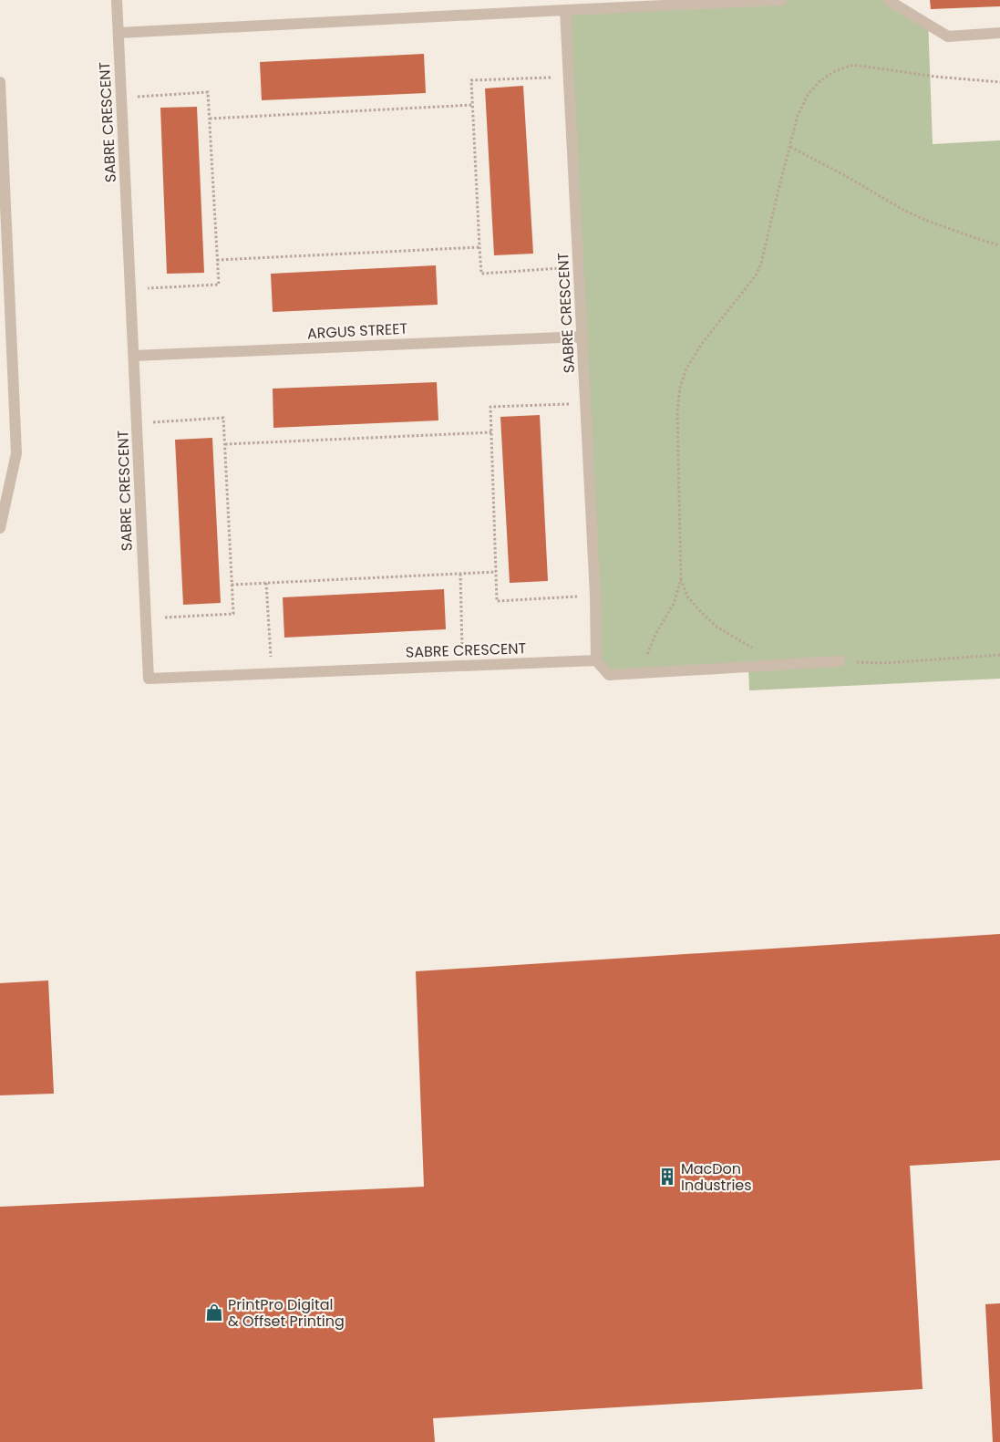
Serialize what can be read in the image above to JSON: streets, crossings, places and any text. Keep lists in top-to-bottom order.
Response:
{
  "streets": {
    "street": ["SABRE CRESCENT", "ARGUS STREET"]
  },
  "crossings": [
    ["SABRE CRESCENT", "ARGUS STREET"]
  ],
  "places": {
    "building": ["MacDon Industries"],
    "shop": ["PrintPro Digital & Offset Printing"]
  }
}
